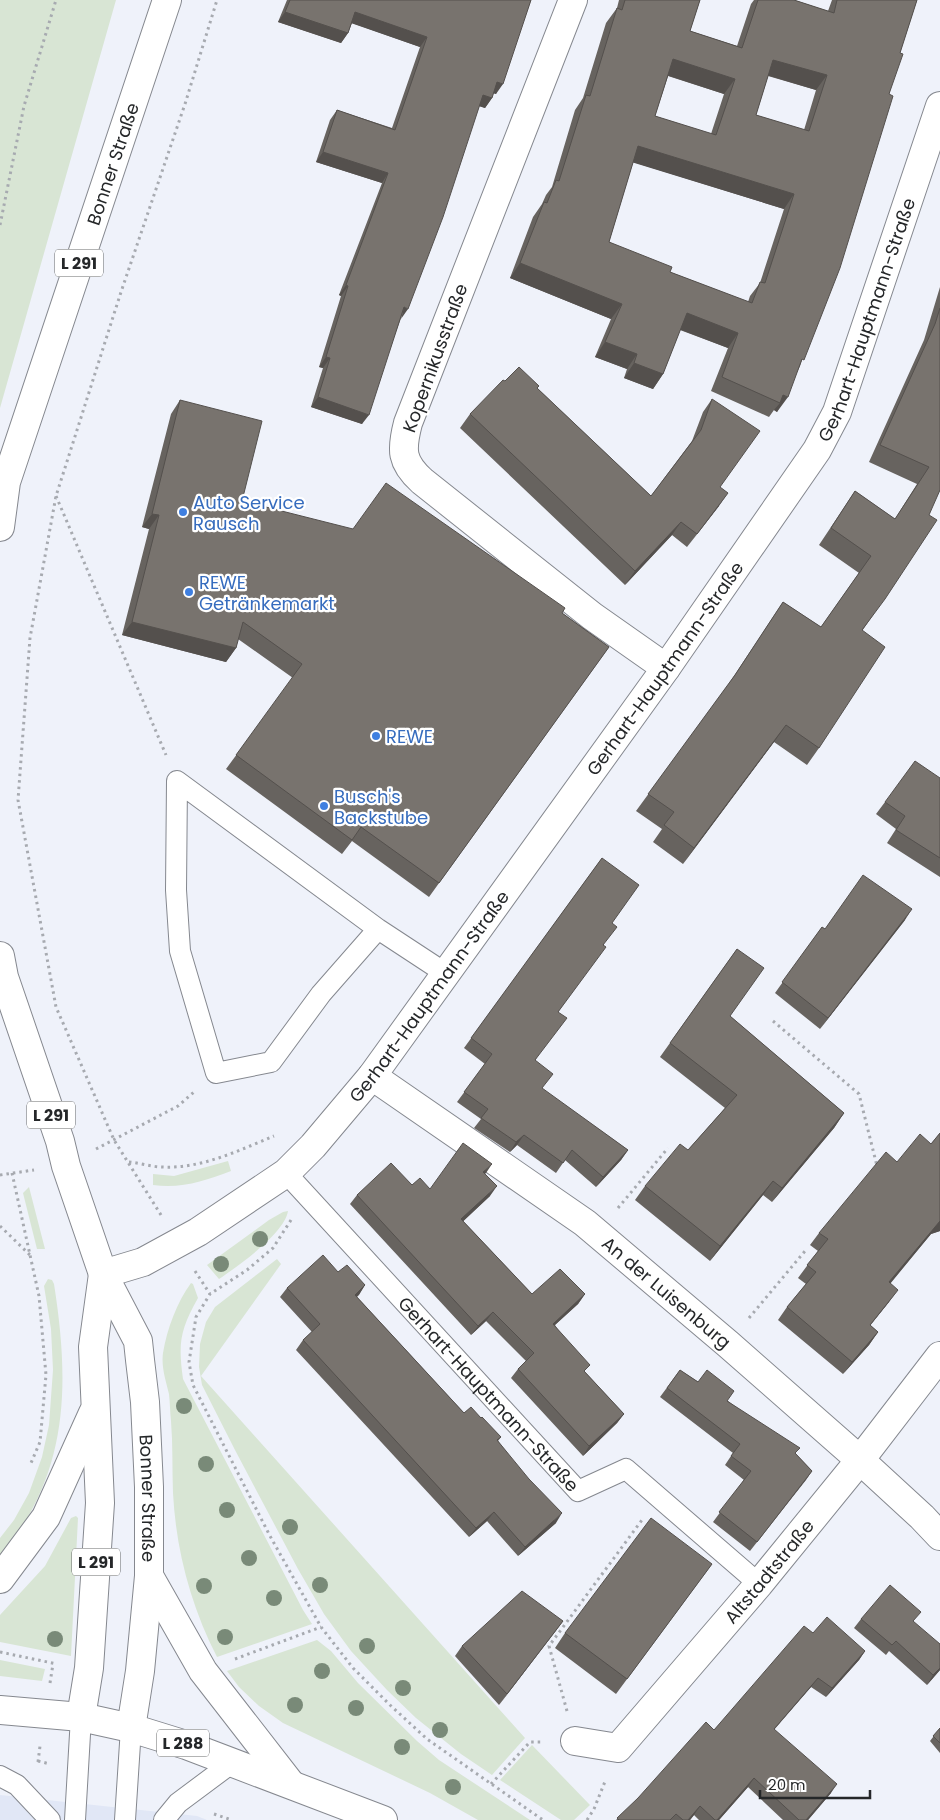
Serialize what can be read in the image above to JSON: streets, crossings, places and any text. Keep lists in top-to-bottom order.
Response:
{
  "streets": {
    "street": [
      "Bonner Straße",
      "L 291",
      "Gerhart-Hauptmann-Straße",
      "Kopernikusstraße",
      "An der Luisenburg",
      "Altstadtstraße",
      "L 288"
    ]
  },
  "crossings": [
    ["Bonner Straße", "Gerhart-Hauptmann-Straße"],
    ["Bonner Straße", "L 288"],
    ["Gerhart-Hauptmann-Straße", "Kopernikusstraße"],
    ["Gerhart-Hauptmann-Straße", "An der Luisenburg"],
    ["Gerhart-Hauptmann-Straße", "Altstadtstraße"],
    ["An der Luisenburg", "Altstadtstraße"]
  ],
  "places": [
    "Auto Service Rausch",
    "REWE Getränkemarkt",
    "REWE",
    "Busch's Backstube"
  ],
  "scale_bar": "20 m"
}
